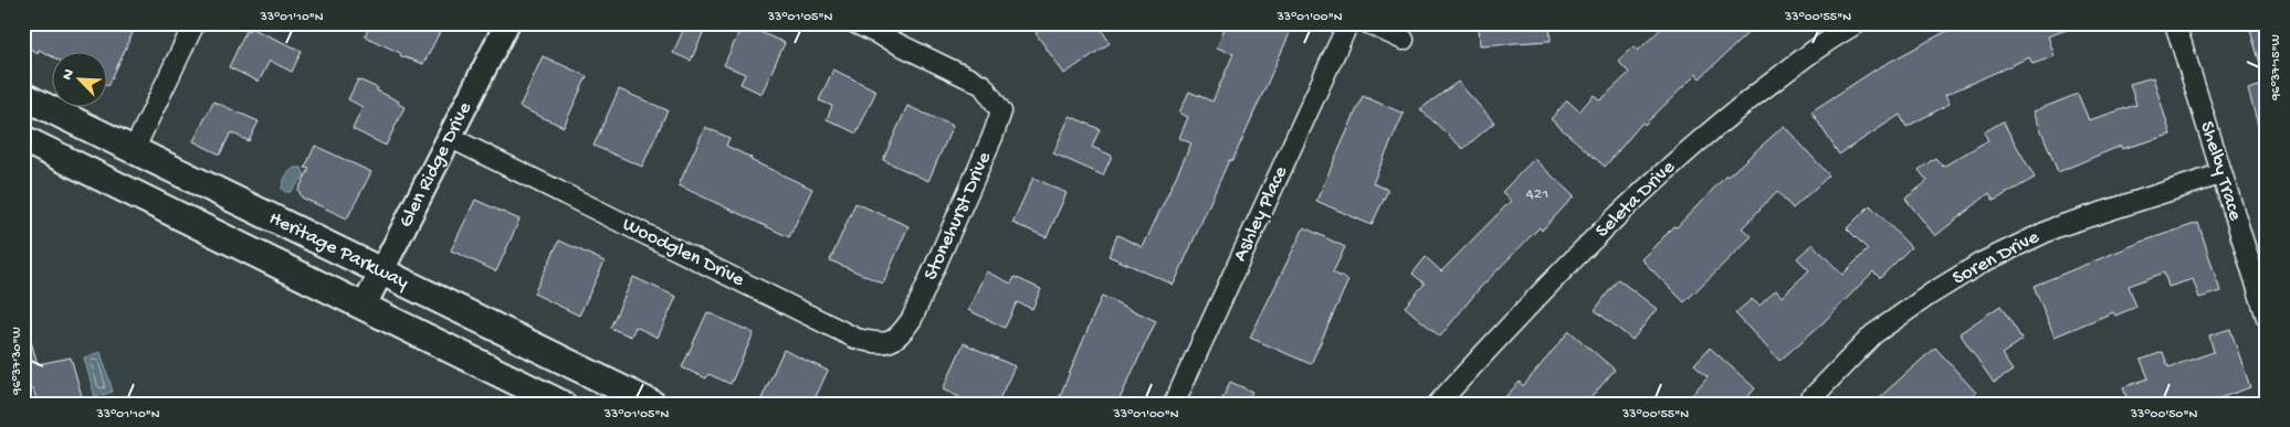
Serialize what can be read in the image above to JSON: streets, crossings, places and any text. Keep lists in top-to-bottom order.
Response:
{
  "streets": {
    "main road": ["Heritage Parkway"],
    "street": [
      "Glen Ridge Drive",
      "Shelby Trace",
      "Seleta Drive",
      "Ashley Place",
      "Stonehurst Drive",
      "Woodglen Drive",
      "Soren Drive"
    ]
  },
  "crossings": [
    ["Glen Ridge Drive", "Heritage Parkway"],
    ["Glen Ridge Drive", "Woodglen Drive"],
    ["Shelby Trace", "Soren Drive"],
    ["Stonehurst Drive", "Woodglen Drive"]
  ],
  "house_numbers": ["421"],
  "north": "top left",
  "coordinates": [
    "33°01'10\"N",
    "33°01'05\"N",
    "33°01'00\"N",
    "33°00'55\"N",
    "96°37'15\"W",
    "96°37'30\"W",
    "33°00'50\"N"
  ]
}
